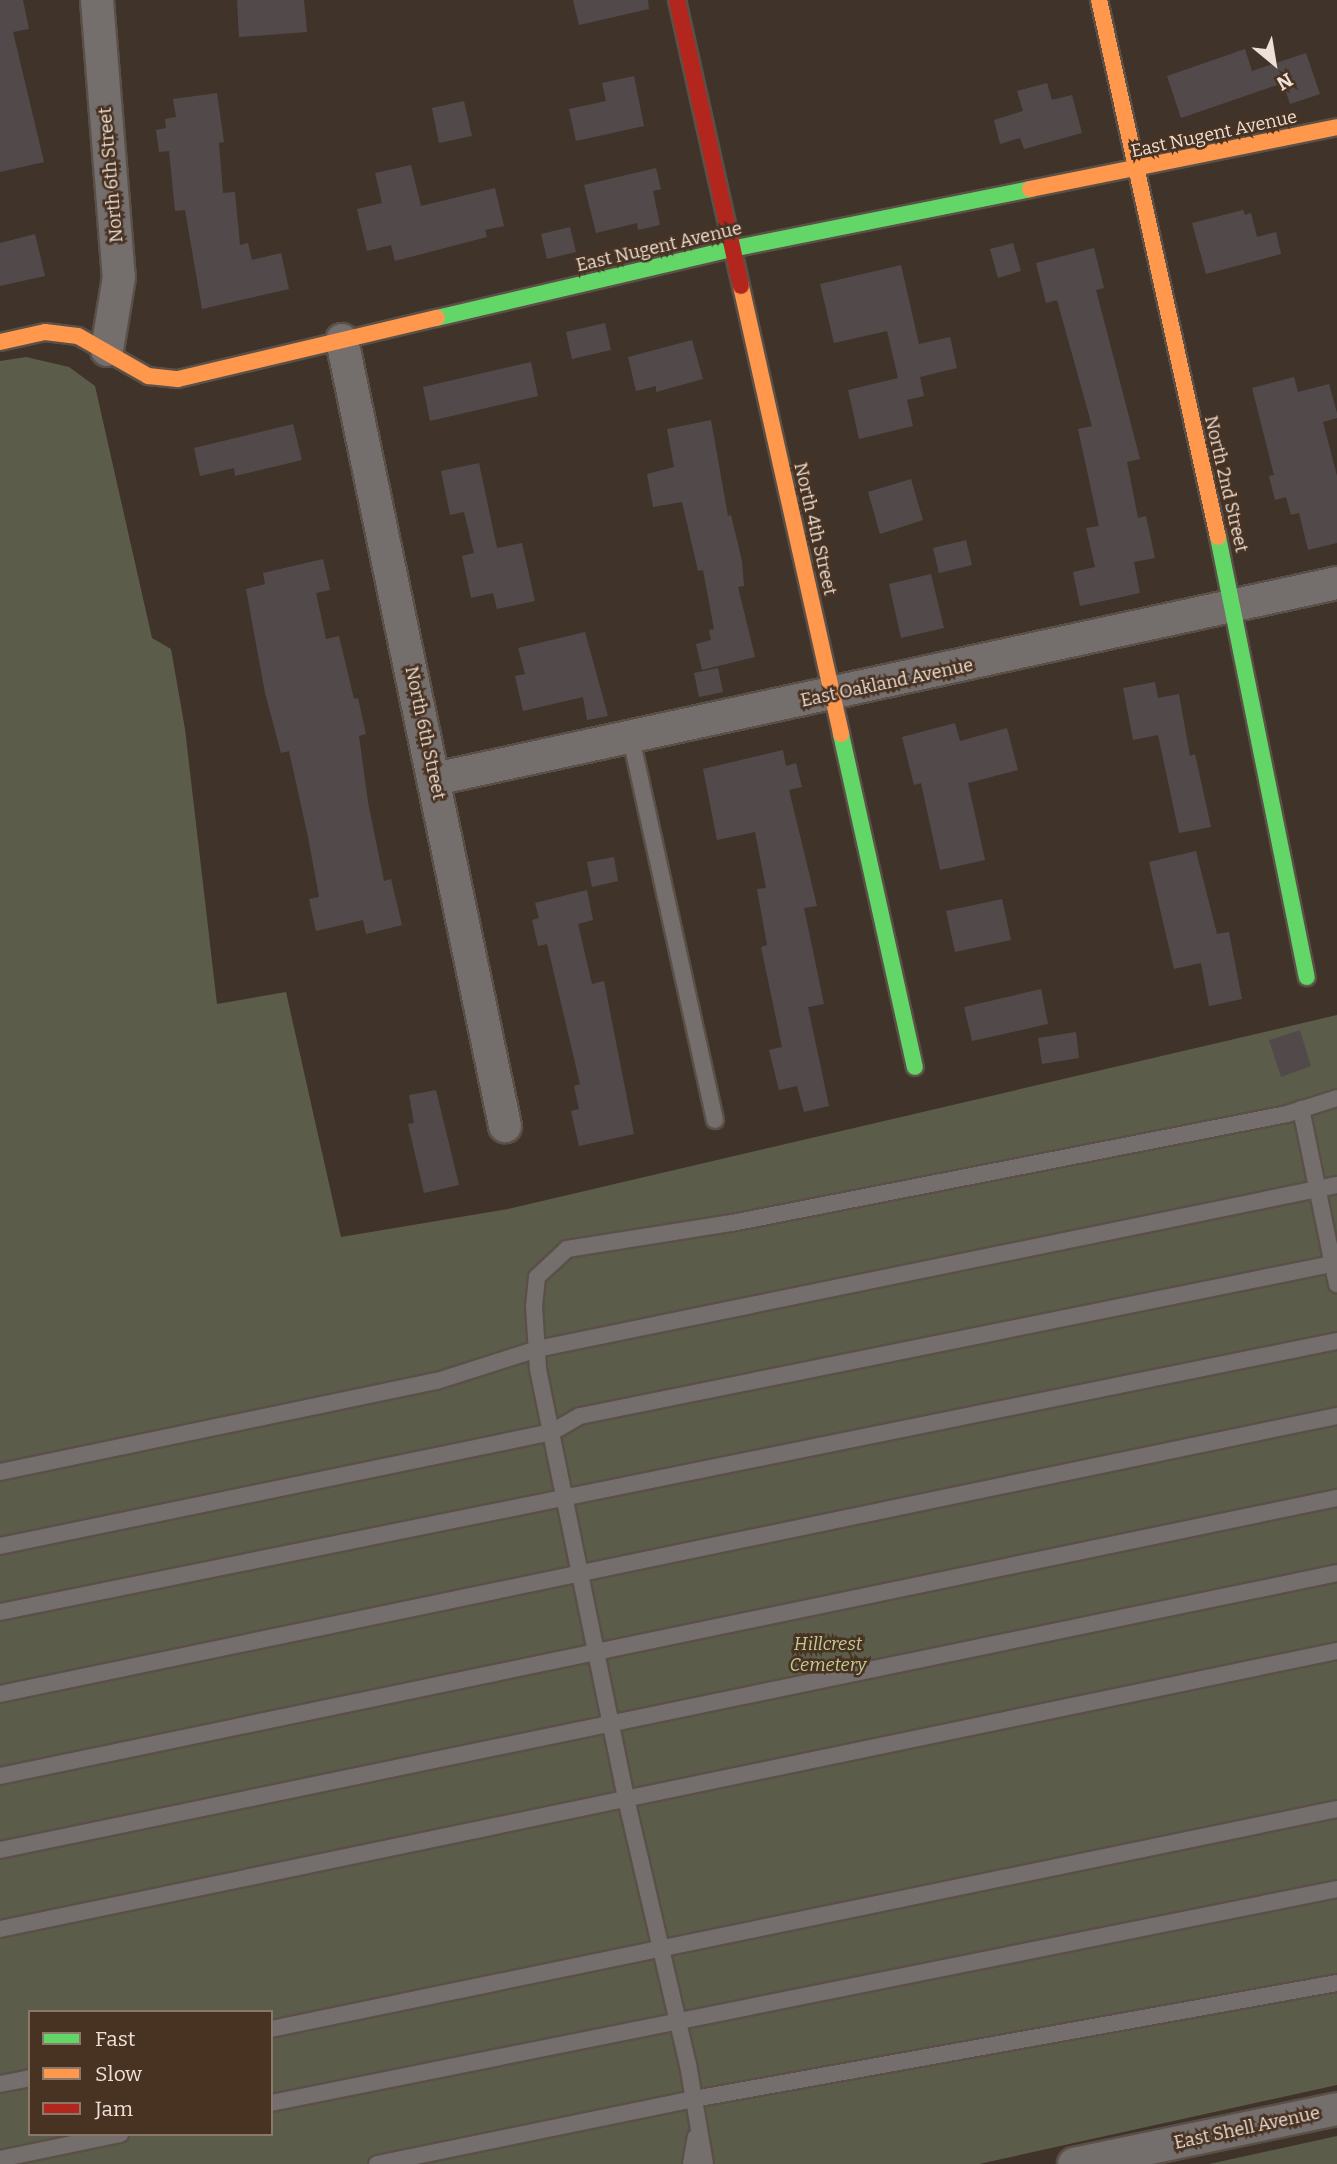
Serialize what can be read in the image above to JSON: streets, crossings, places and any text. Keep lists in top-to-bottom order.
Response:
{
  "streets": {
    "street": [
      "East Nugent Avenue",
      "North 6th Street",
      "North 2nd Street",
      "North 4th Street",
      "East Oakland Avenue",
      "East Shell Avenue"
    ]
  },
  "crossings": [
    ["East Nugent Avenue", "North 6th Street"],
    ["East Nugent Avenue", "North 2nd Street"],
    ["East Nugent Avenue", "North 4th Street"],
    ["North 6th Street", "East Oakland Avenue"],
    ["North 2nd Street", "East Oakland Avenue"],
    ["North 4th Street", "East Oakland Avenue"]
  ],
  "parks": ["Hillcrest Cemetery"],
  "legend": ["Fast", "Slow", "Jam"],
  "north": "bottom right"
}
